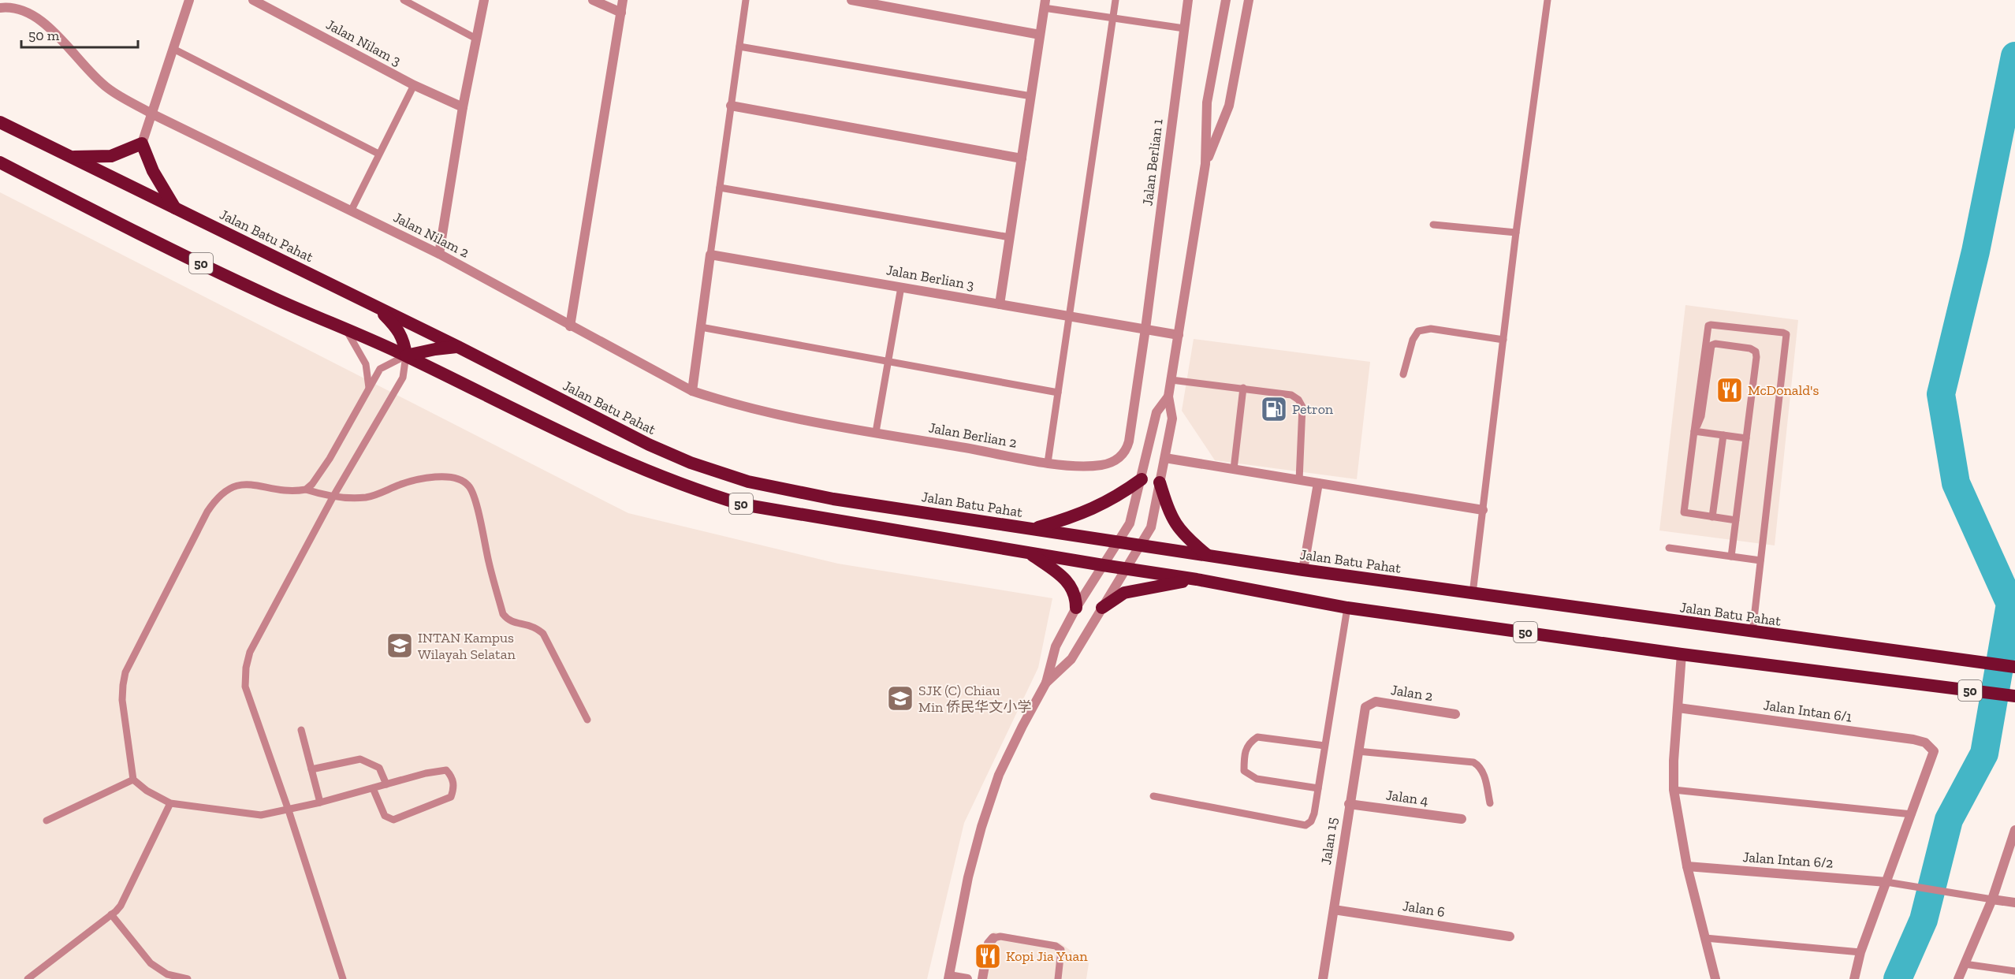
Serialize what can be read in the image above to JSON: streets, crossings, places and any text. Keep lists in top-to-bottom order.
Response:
{
  "streets": {
    "highway": ["Jalan Batu Pahat", "50"],
    "street": [
      "Jalan Nilam 3",
      "Jalan Berlian 1",
      "Jalan Nilam 2",
      "Jalan Berlian 3",
      "Jalan Berlian 2",
      "Jalan 2",
      "Jalan Intan 6/1",
      "Jalan 4",
      "Jalan 15",
      "Jalan Intan 6/2",
      "Jalan 6"
    ]
  },
  "crossings": [
    ["Jalan Berlian 1", "Jalan Berlian 3"],
    ["Jalan Berlian 1", "Jalan Berlian 2"],
    ["Jalan Nilam 2", "Jalan Berlian 2"],
    ["Jalan Berlian 3", "Jalan Berlian 2"],
    ["Jalan 2", "Jalan 15"],
    ["Jalan 4", "Jalan 15"],
    ["Jalan 15", "Jalan 6"]
  ],
  "places": {
    "restaurant": ["McDonald's", "Kopi Jia Yuan"],
    "fuel station": ["Petron"],
    "school or university": ["INTAN Kampus Wilayah Selatan", "SJK (C) Chiau Min 侨民华文小学"]
  },
  "scale_bar": "50 m"
}
